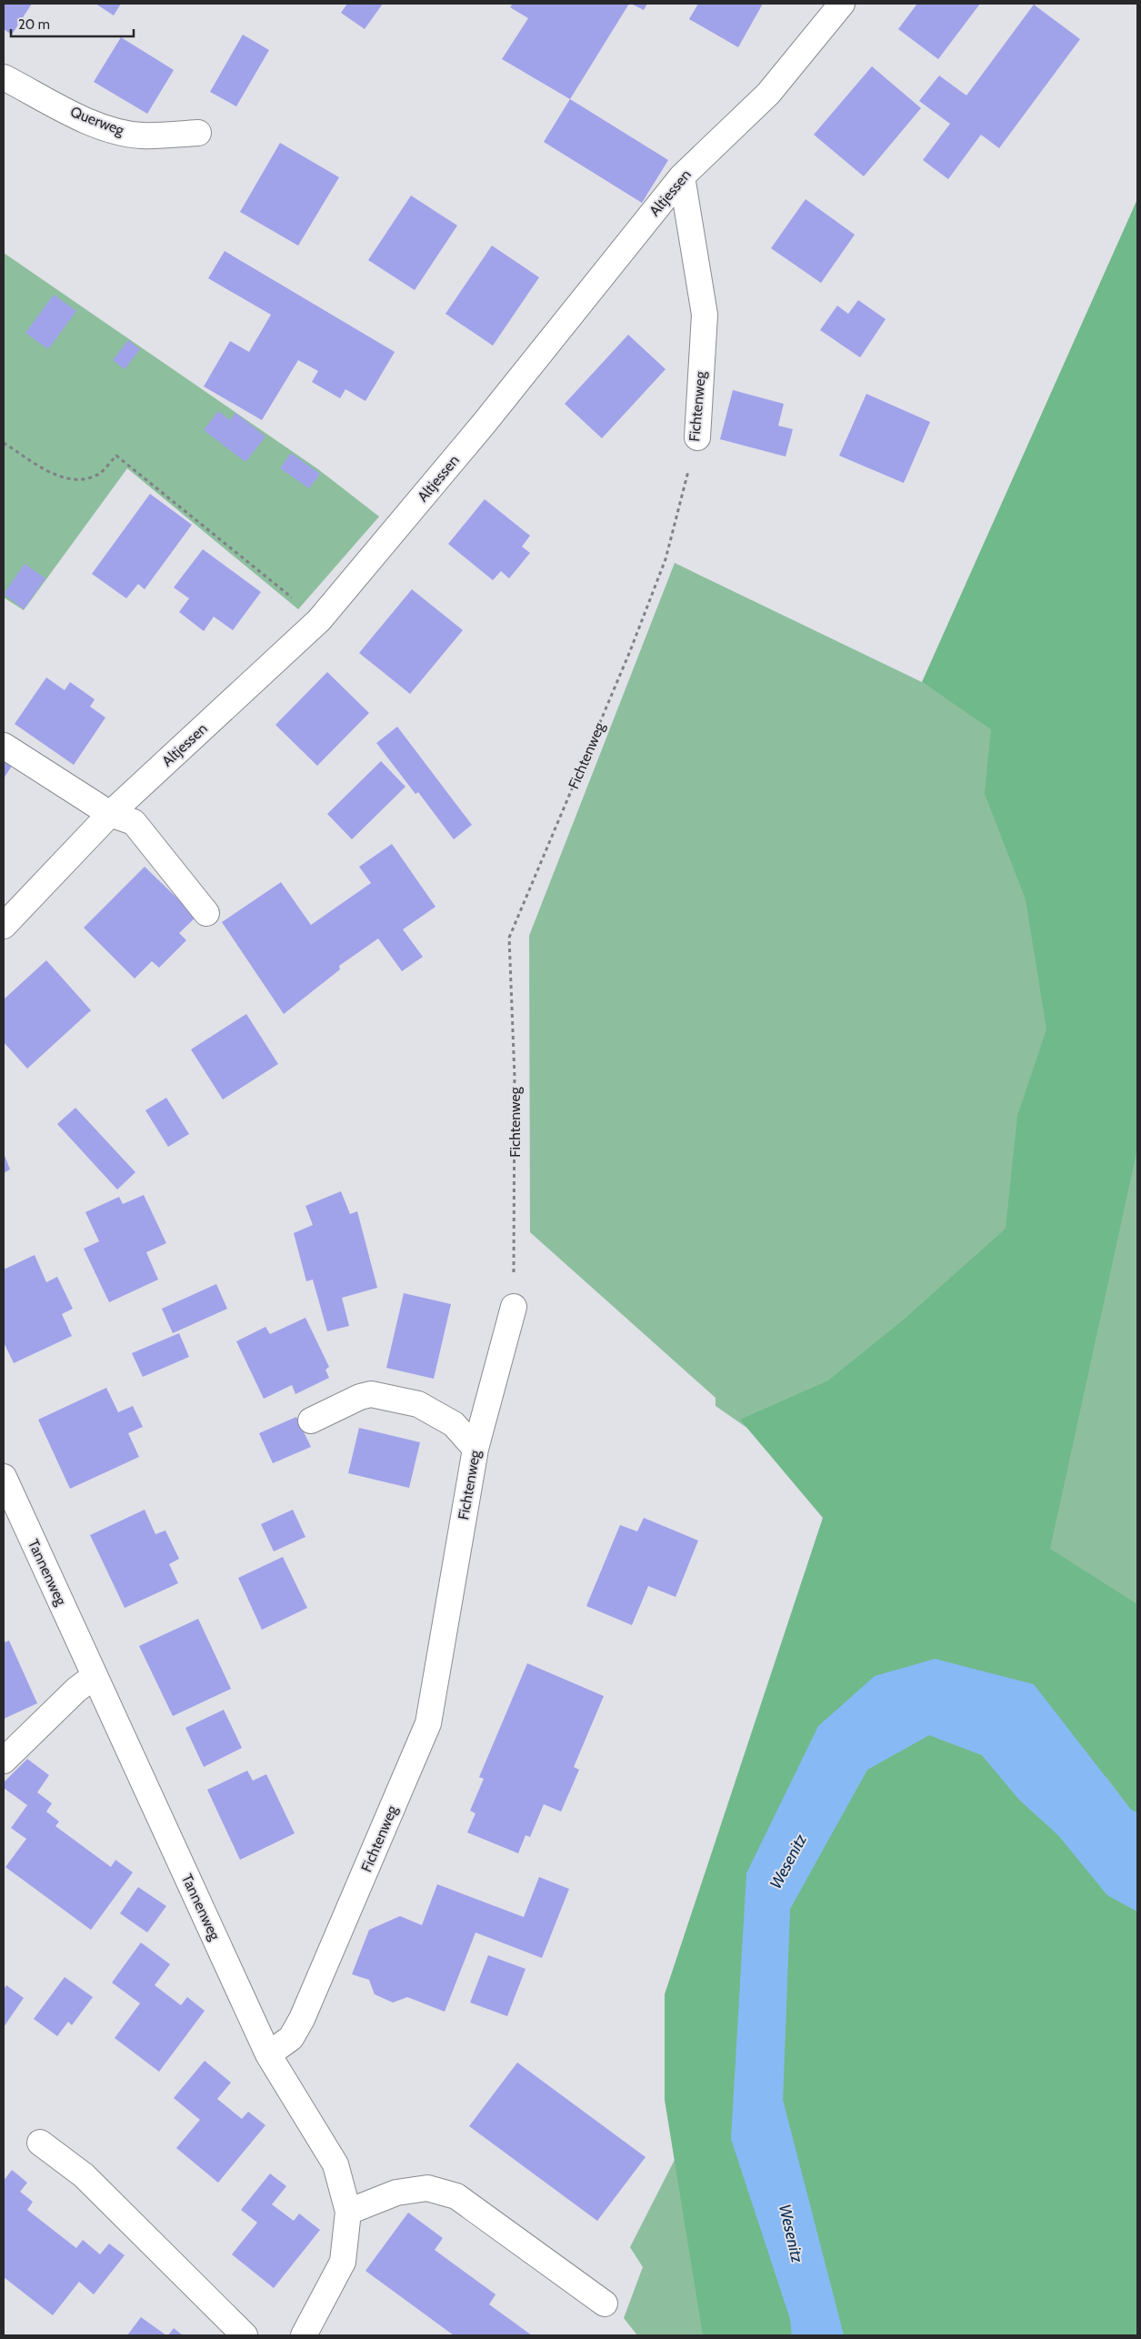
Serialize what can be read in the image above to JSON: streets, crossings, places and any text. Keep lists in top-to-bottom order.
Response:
{
  "streets": {
    "street": [
      "Querweg",
      "Altjessen",
      "Fichtenweg",
      "Tannenweg"
    ]
  },
  "crossings": [
    ["Altjessen", "Fichtenweg"],
    ["Fichtenweg", "Tannenweg"]
  ],
  "water": ["Wesenitz"],
  "scale_bar": "20 m"
}
